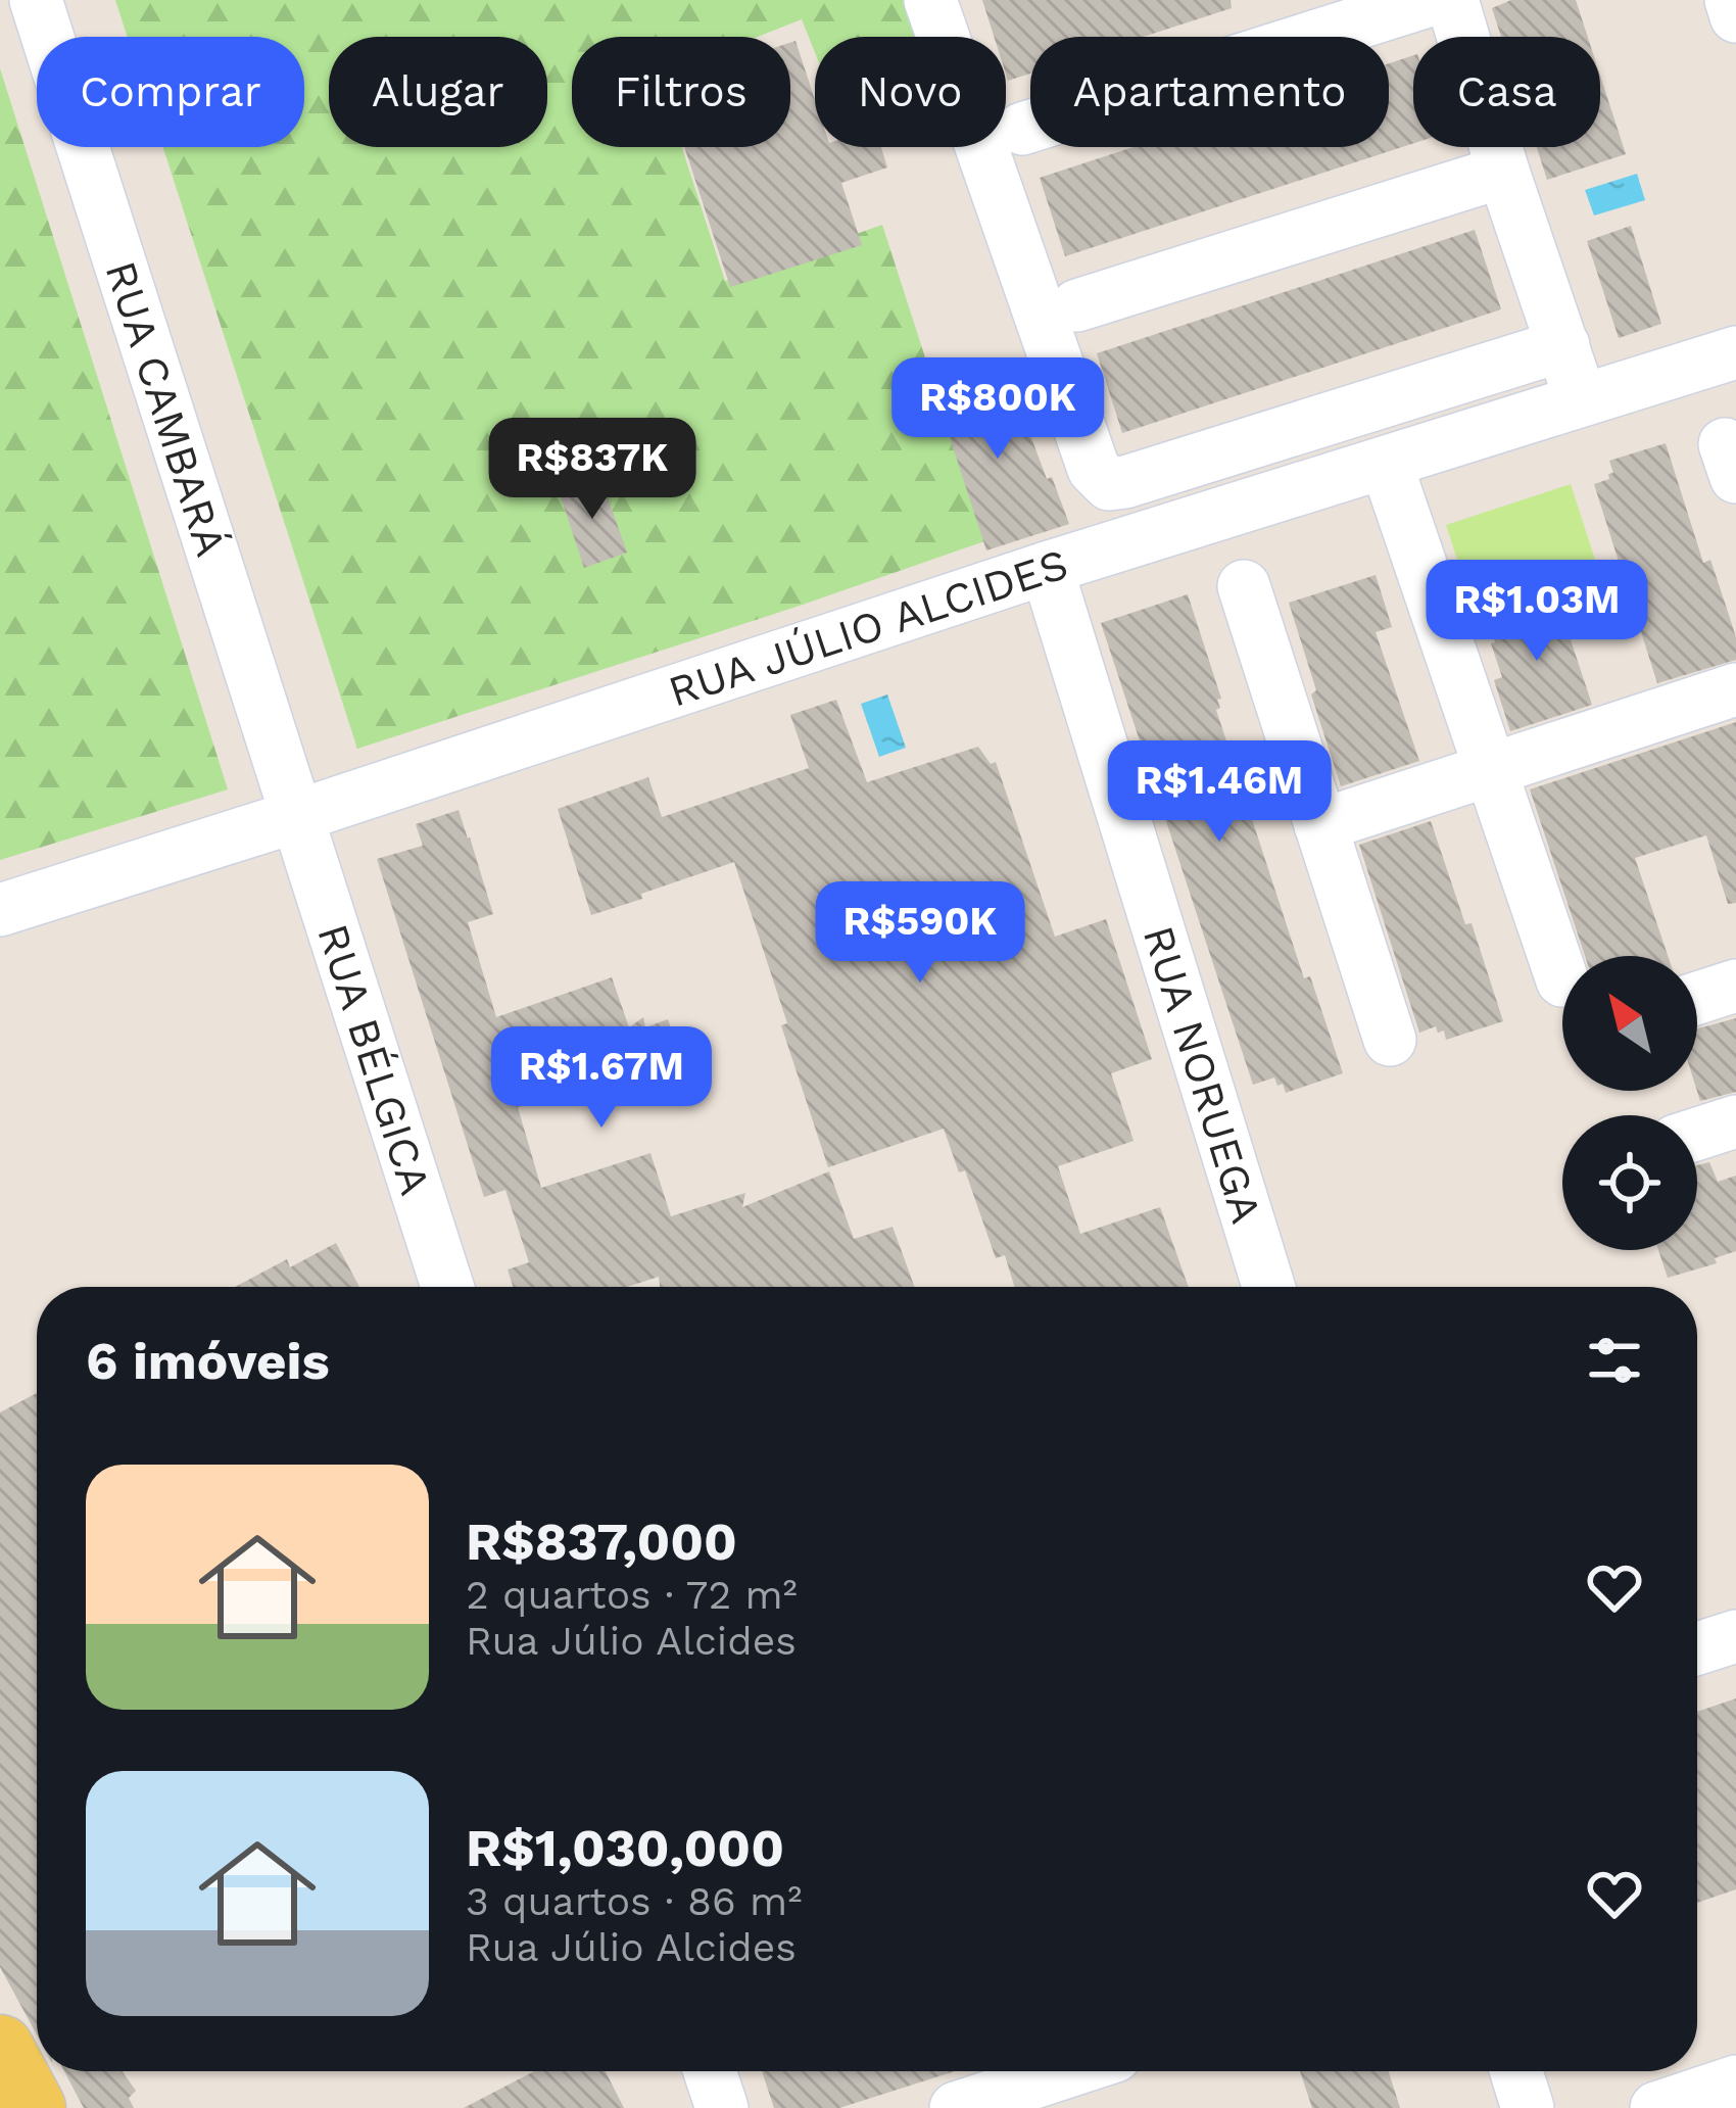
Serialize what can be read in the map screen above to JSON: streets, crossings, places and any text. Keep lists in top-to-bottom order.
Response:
{
  "streets": {
    "street": [
      "RUA CAMBARÁ",
      "RUA JÚLIO ALCIDES",
      "RUA BÉLGICA",
      "RUA NORUEGA"
    ]
  },
  "crossings": [
    ["RUA CAMBARÁ", "RUA JÚLIO ALCIDES"],
    ["RUA CAMBARÁ", "RUA BÉLGICA"],
    ["RUA JÚLIO ALCIDES", "RUA BÉLGICA"],
    ["RUA JÚLIO ALCIDES", "RUA NORUEGA"]
  ],
  "north": "top left",
  "page": {
    "chip": [
      "Comprar",
      "Alugar",
      "Filtros",
      "Novo",
      "Apartamento",
      "Casa"
    ],
    "price": [
      "R$800K",
      "R$837K",
      "R$1.03M",
      "R$1.46M",
      "R$590K",
      "R$1.67M"
    ],
    "heading": "6 imóveis",
    "list": [
      {
        "name": "R$837,000",
        "note": "2 quartos · 72 m² · Rua Júlio Alcides"
      },
      {
        "name": "R$1,030,000",
        "note": "3 quartos · 86 m² · Rua Júlio Alcides"
      }
    ]
  }
}
